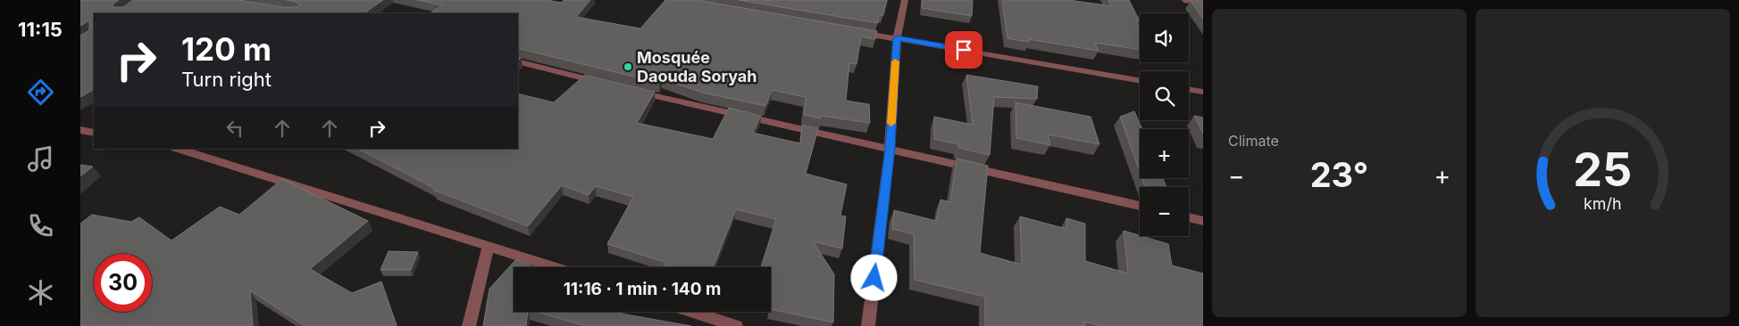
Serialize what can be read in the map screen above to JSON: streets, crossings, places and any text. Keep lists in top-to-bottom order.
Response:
{
  "places": ["Mosquée Daouda Soryah"],
  "page": {
    "tabs": "11:15",
    "tile": "Climate",
    "map_buttons": ["+", "−"],
    "turn": ["120 m", "Turn right"],
    "heat": ["−", "23°", "+"],
    "limit": "30",
    "trip": "11:16 · 1 min · 140 m",
    "gauge": ["25", "km/h"]
  }
}
